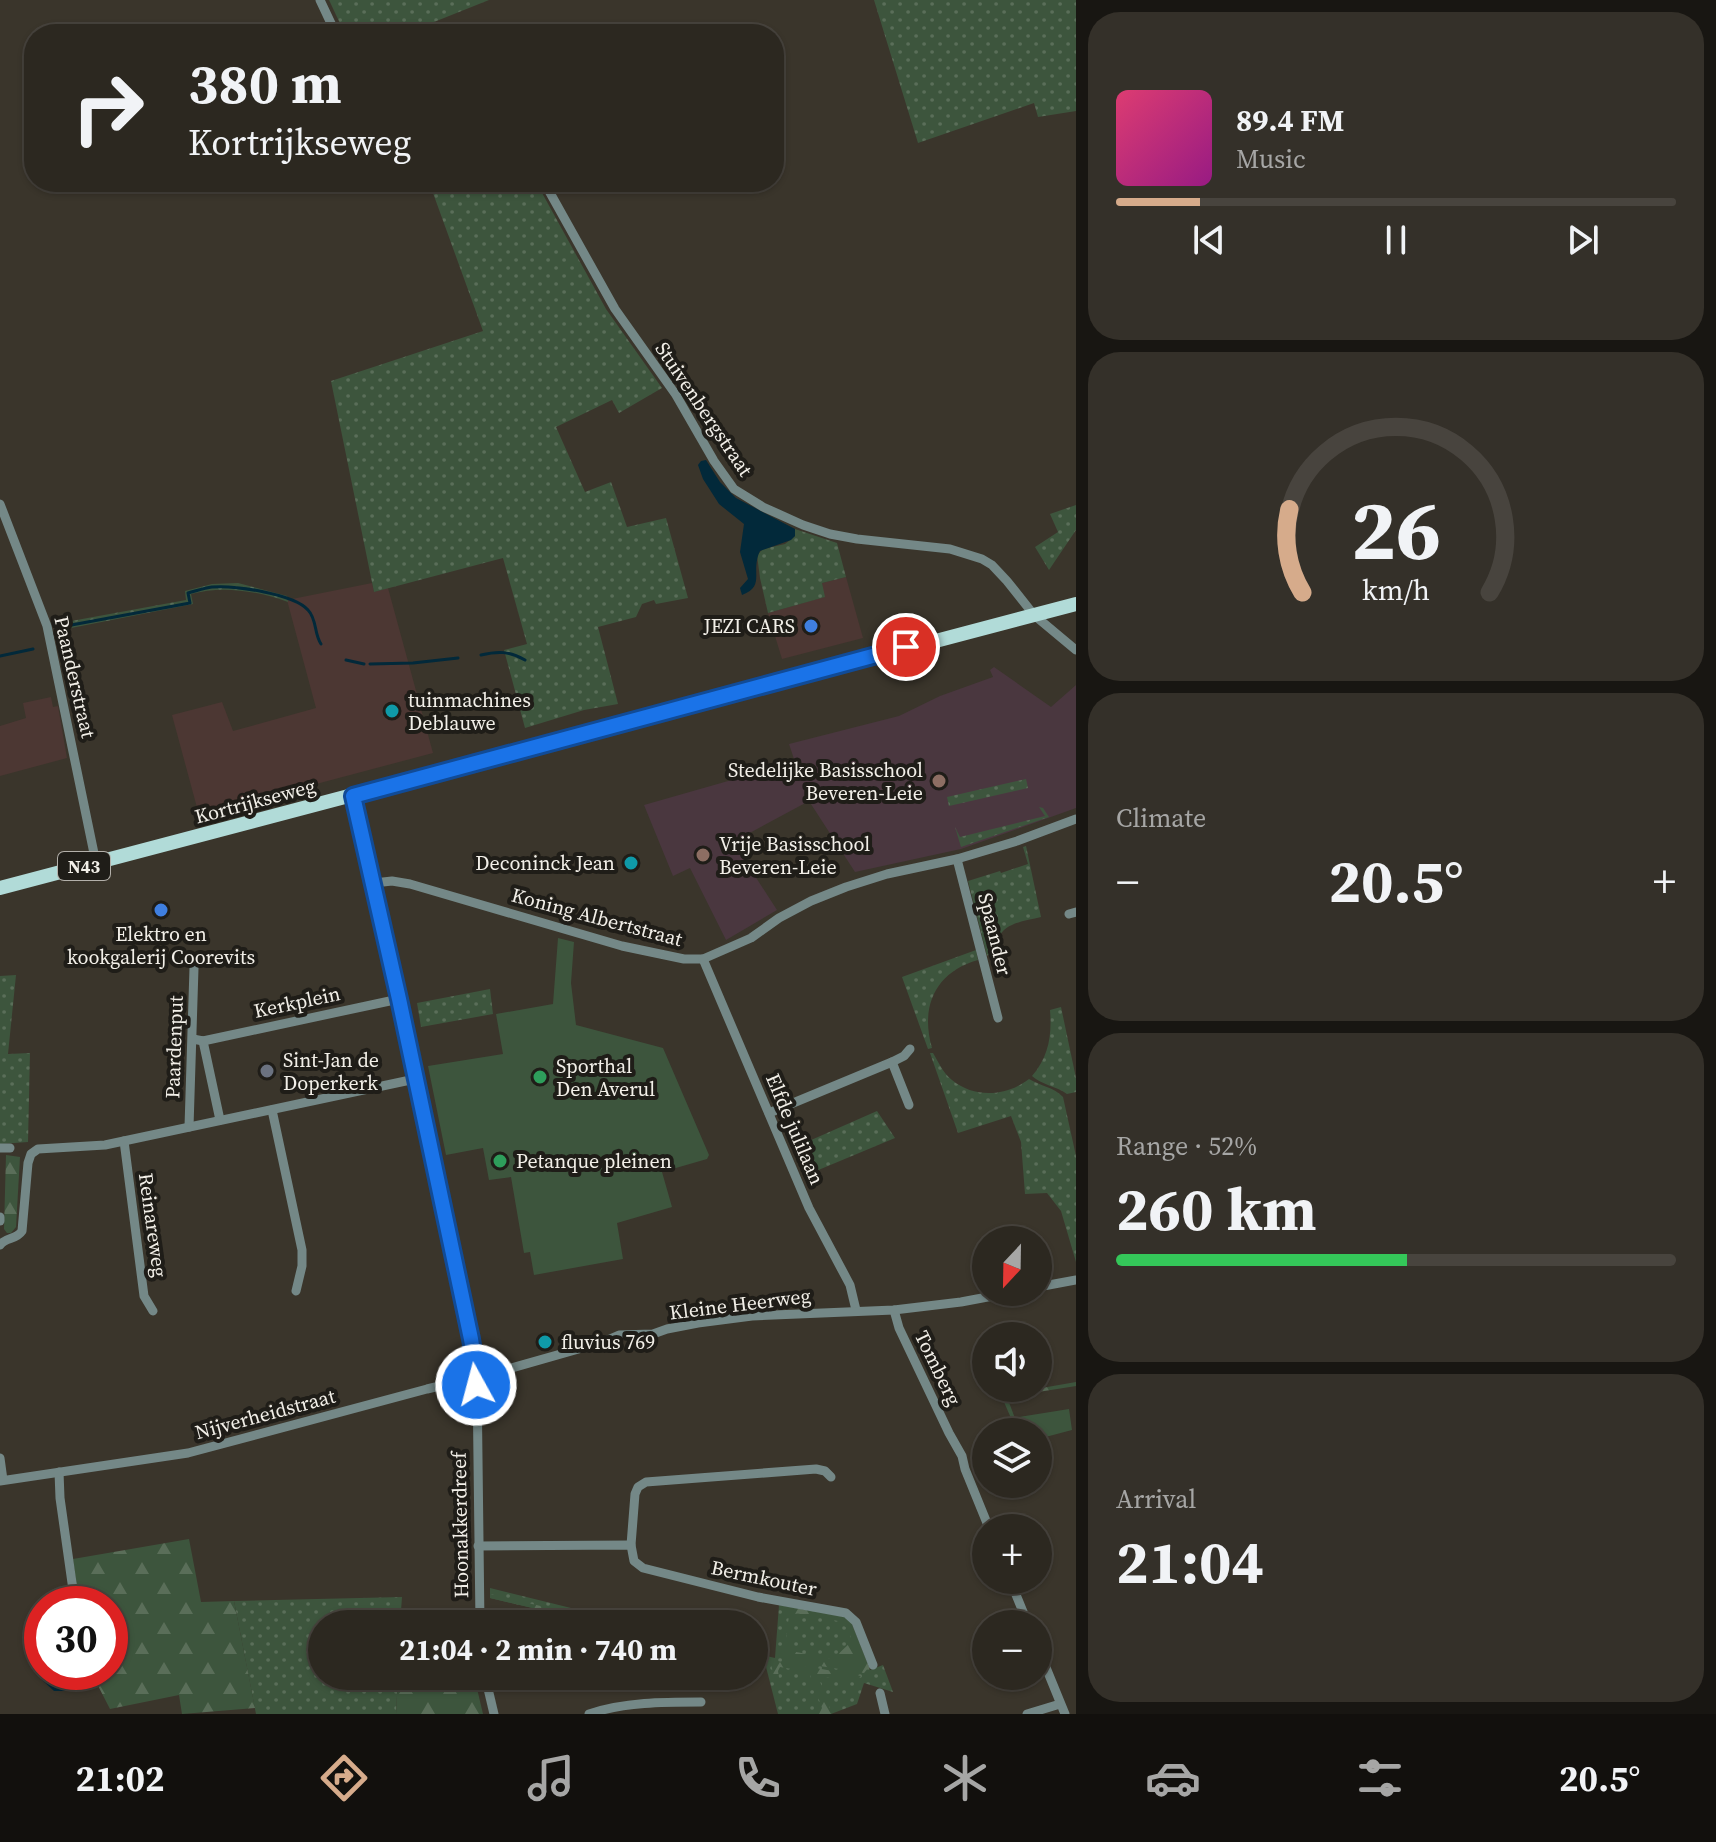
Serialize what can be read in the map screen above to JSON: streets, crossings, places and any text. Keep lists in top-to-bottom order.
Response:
{
  "streets": {
    "main road": ["Kortrijkseweg", "N43"],
    "street": [
      "Stuivenbergstraat",
      "Paanderstraat",
      "Koning Albertstraat",
      "Spaander",
      "Kerkplein",
      "Paardenput",
      "Elfde julilaan",
      "Reinareweg",
      "Kleine Heerweg",
      "Tomberg",
      "Nijverheidstraat",
      "Hoonakkerdreef",
      "Bermkouter"
    ]
  },
  "crossings": [
    ["Stuivenbergstraat", "Kortrijkseweg"],
    ["Paanderstraat", "Kortrijkseweg"],
    ["Kortrijkseweg", "Hoonakkerdreef"],
    ["Koning Albertstraat", "Spaander"],
    ["Koning Albertstraat", "Elfde julilaan"],
    ["Koning Albertstraat", "Hoonakkerdreef"],
    ["Kerkplein", "Paardenput"],
    ["Kerkplein", "Hoonakkerdreef"],
    ["Elfde julilaan", "Kleine Heerweg"],
    ["Kleine Heerweg", "Tomberg"],
    ["Kleine Heerweg", "Nijverheidstraat"],
    ["Kleine Heerweg", "Hoonakkerdreef"],
    ["Nijverheidstraat", "Hoonakkerdreef"]
  ],
  "places": [
    "JEZI CARS",
    "tuinmachines Deblauwe",
    "Stedelijke Basisschool Beveren-Leie",
    "Vrije Basisschool Beveren-Leie",
    "Deconinck Jean",
    "Elektro en kookgalerij Coorevits",
    "Sint-Jan de Doperkerk",
    "Sporthal Den Averul",
    "Petanque pleinen",
    "fluvius 769"
  ],
  "north": "bottom",
  "page": {
    "turn": ["380 m", "Kortrijkseweg"],
    "song": ["89.4 FM", "Music"],
    "tile": [
      "Climate",
      ["Range · 52%", "260 km"],
      ["Arrival", "21:04"]
    ],
    "heat": ["−", "20.5°", "+"],
    "map_buttons": ["+", "−"],
    "limit": "30",
    "trip": "21:04 · 2 min · 740 m",
    "tabs": ["21:02", "20.5°"],
    "gauge": ["26", "km/h"]
  }
}
